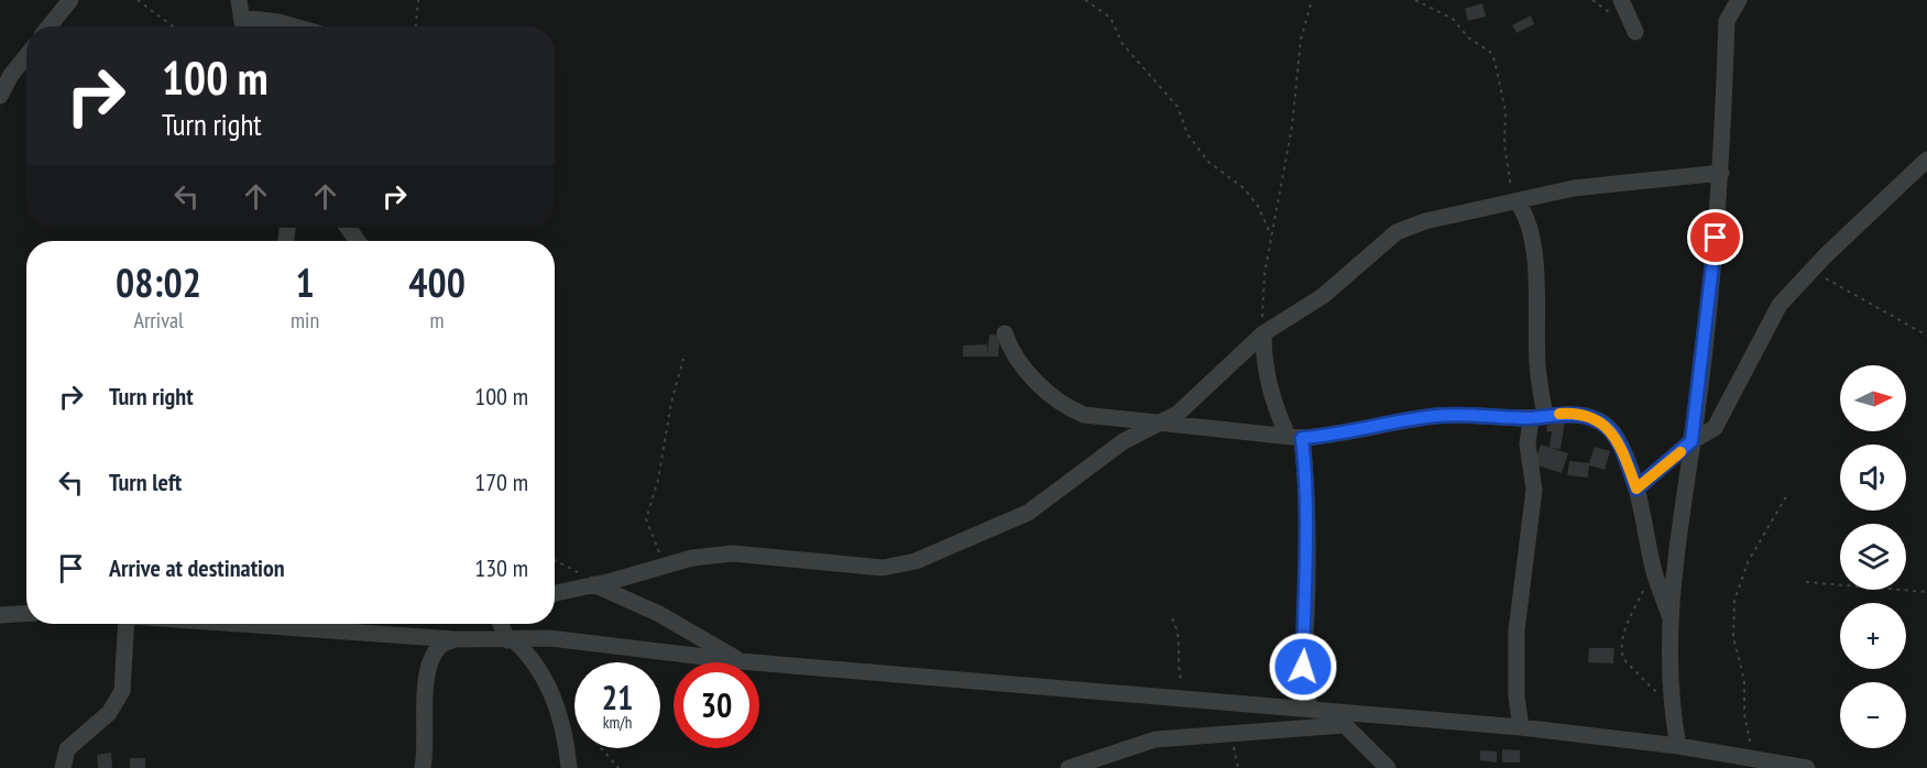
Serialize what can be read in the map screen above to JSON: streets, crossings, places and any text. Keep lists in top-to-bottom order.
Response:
{
  "north": "right",
  "page": {
    "turn": ["100 m", "Turn right"],
    "eta": [
      "08:02",
      "Arrival",
      "1",
      "min",
      "400",
      "m"
    ],
    "list": [
      {
        "name": "Turn right",
        "value": "100 m"
      },
      {
        "name": "Turn left",
        "value": "170 m"
      },
      {
        "name": "Arrive at destination",
        "value": "130 m"
      }
    ],
    "map_buttons": ["+", "−"],
    "speed": "21 km/h",
    "limit": "30"
  }
}
